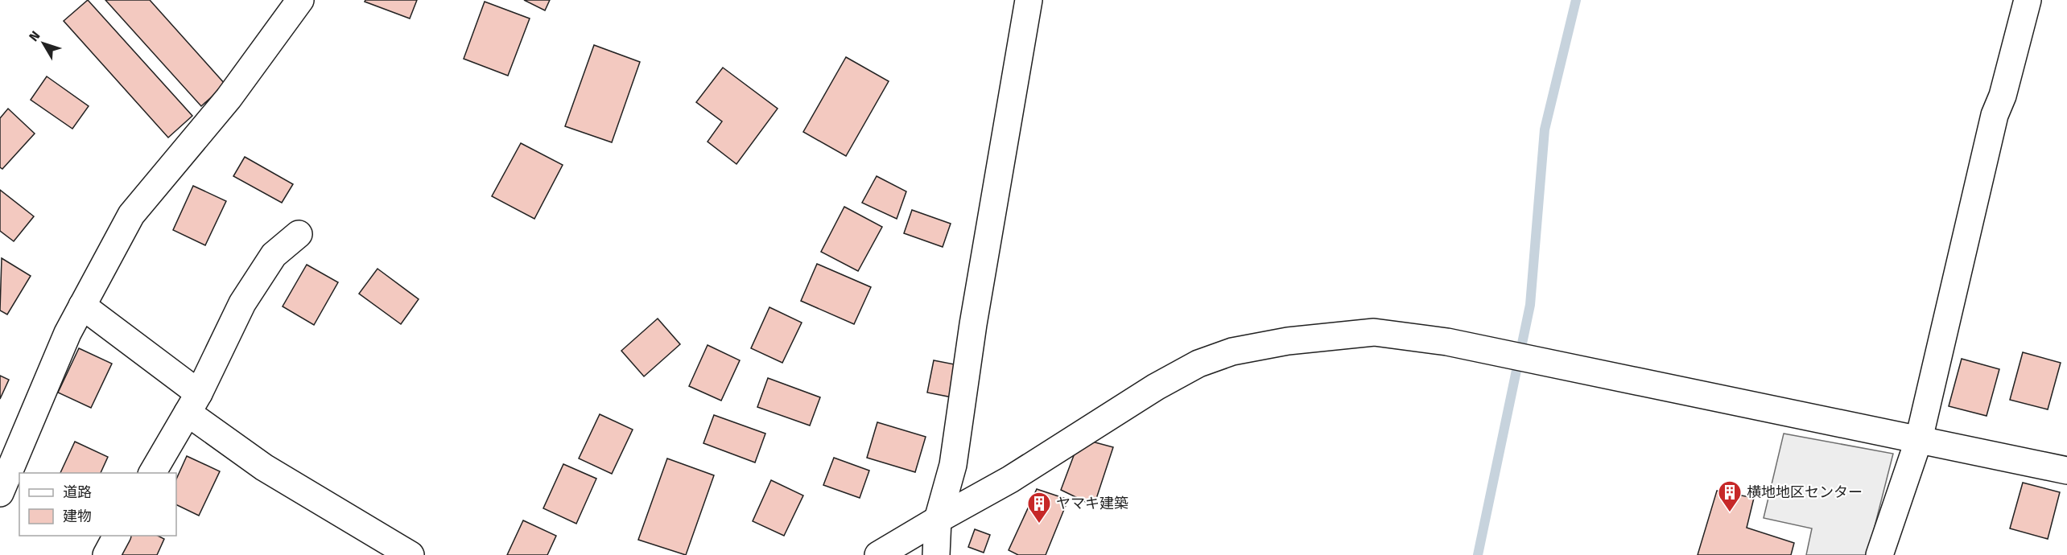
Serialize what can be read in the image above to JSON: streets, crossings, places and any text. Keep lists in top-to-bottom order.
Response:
{
  "places": {
    "building": ["横地地区センター", "ヤマキ建築"]
  },
  "legend": ["道路", "建物"],
  "north": "top left"
}
